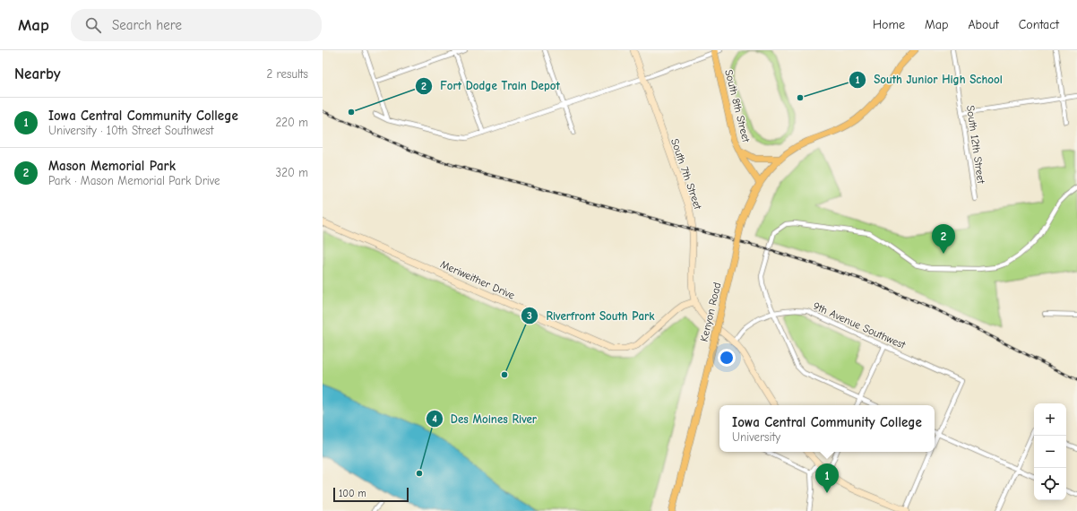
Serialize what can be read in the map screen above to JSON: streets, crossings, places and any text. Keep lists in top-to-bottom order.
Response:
{
  "streets": {
    "main road": ["South 8th Street", "Kenyon Road"],
    "street": [
      "South 12th Street",
      "South 7th Street",
      "Meriweither Drive",
      "9th Avenue Southwest"
    ]
  },
  "crossings": [
    ["South 8th Street", "Kenyon Road"],
    ["South 7th Street", "Meriweither Drive"],
    ["South 7th Street", "9th Avenue Southwest"]
  ],
  "places": [
    "South Junior High School",
    "Fort Dodge Train Depot",
    "Riverfront South Park",
    "Des Moines River"
  ],
  "scale_bar": "100 m",
  "page": {
    "header": "Map",
    "search": "Search here",
    "nav": [
      "Home",
      "Map",
      "About",
      "Contact"
    ],
    "heading": ["Nearby", "2 results"],
    "list": [
      {
        "mark": "1",
        "name": "Iowa Central Community College",
        "note": "University · 10th Street Southwest",
        "value": "220 m"
      },
      {
        "mark": "2",
        "name": "Mason Memorial Park",
        "note": "Park · Mason Memorial Park Drive",
        "value": "320 m"
      }
    ],
    "pins": ["2", "1"],
    "map_buttons": ["+", "−"],
    "popup": ["Iowa Central Community College", "University"],
    "scale": "100 m"
  }
}
